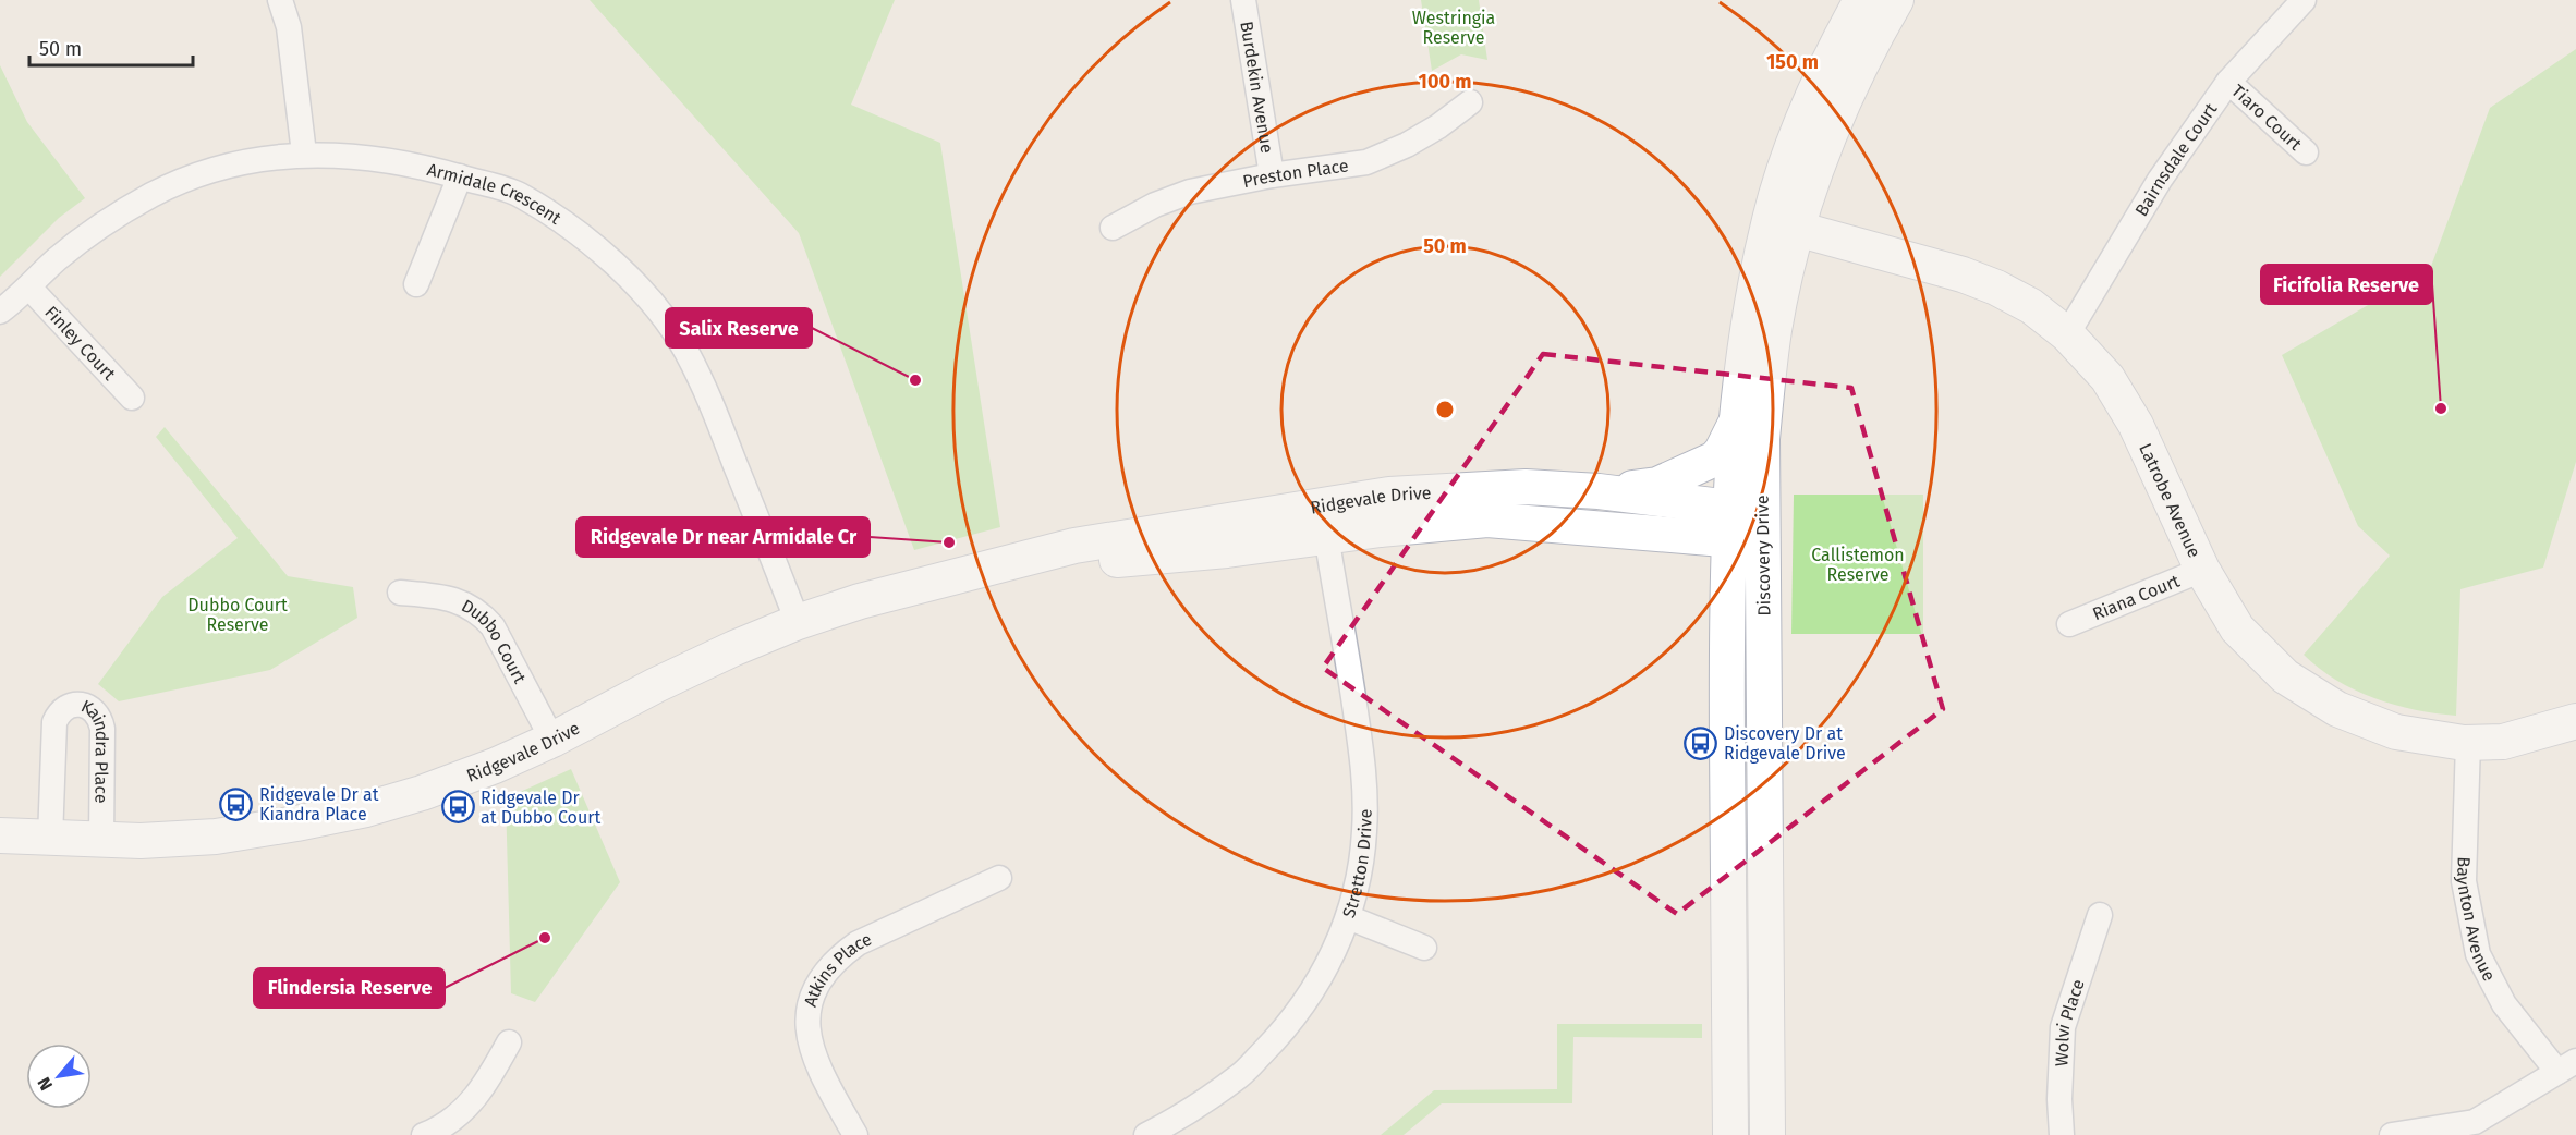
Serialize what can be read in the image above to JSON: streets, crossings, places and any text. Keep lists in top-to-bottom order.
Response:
{
  "streets": {
    "street": [
      "Burdekin Avenue",
      "Tiaro Court",
      "Bairnsdale Court",
      "Preston Place",
      "Armidale Crescent",
      "Finley Court",
      "Ridgevale Drive",
      "Latrobe Avenue",
      "Discovery Drive",
      "Riana Court",
      "Dubbo Court",
      "Kaindra Place",
      "Stretton Drive",
      "Baynton Avenue",
      "Atkins Place",
      "Wolvi Place"
    ]
  },
  "crossings": [
    ["Burdekin Avenue", "Preston Place"],
    ["Tiaro Court", "Bairnsdale Court"],
    ["Bairnsdale Court", "Latrobe Avenue"],
    ["Armidale Crescent", "Finley Court"],
    ["Armidale Crescent", "Ridgevale Drive"],
    ["Ridgevale Drive", "Discovery Drive"],
    ["Ridgevale Drive", "Dubbo Court"],
    ["Ridgevale Drive", "Kaindra Place"],
    ["Ridgevale Drive", "Stretton Drive"],
    ["Latrobe Avenue", "Discovery Drive"],
    ["Latrobe Avenue", "Riana Court"],
    ["Latrobe Avenue", "Baynton Avenue"]
  ],
  "parks": ["Westringia Reserve", "Callistemon Reserve", "Dubbo Court Reserve"],
  "places": {
    "other": [
      "Salix Reserve",
      "Ficifolia Reserve",
      "Ridgevale Dr near Armidale Cr",
      "Flindersia Reserve"
    ],
    "bus stop": ["Discovery Dr at Ridgevale Drive", "Ridgevale Dr at Kiandra Place", "Ridgevale Dr at Dubbo Court"]
  },
  "scale_bar": "50 m",
  "north": "bottom left",
  "rings": ["150 m", "100 m", "50 m"]
}
